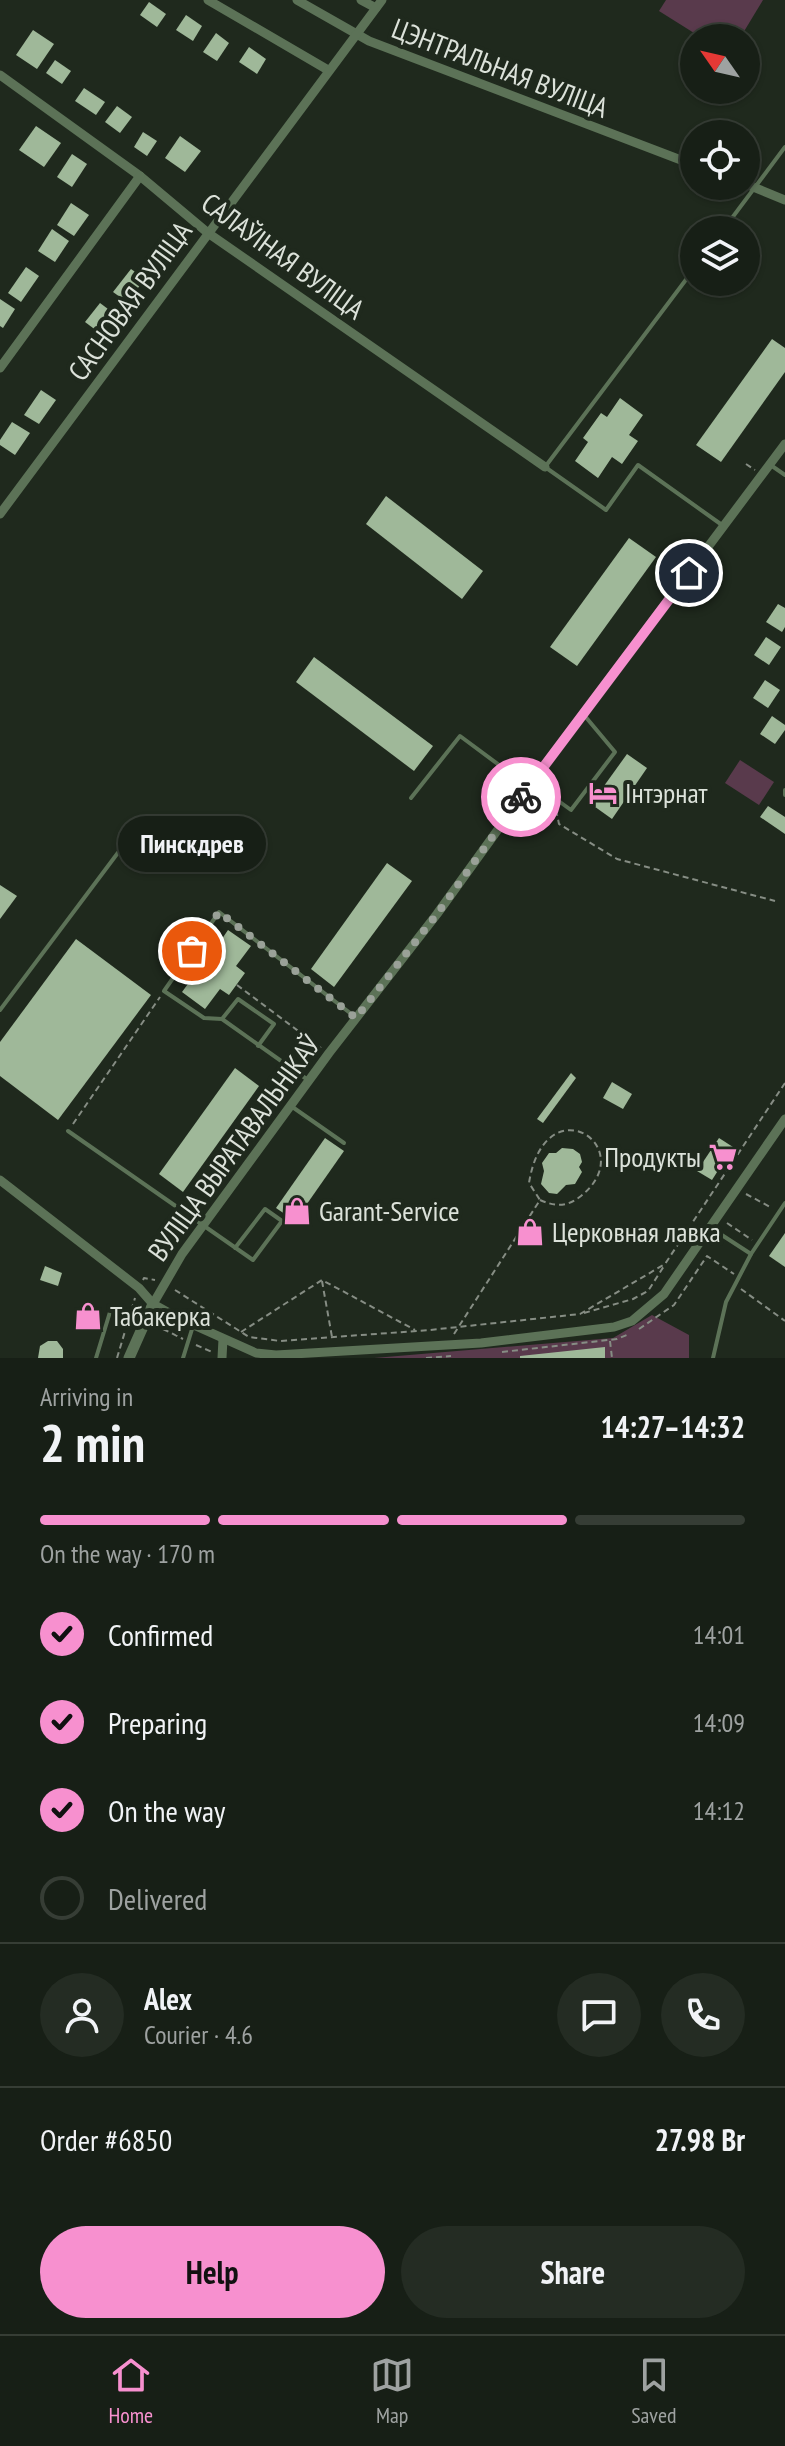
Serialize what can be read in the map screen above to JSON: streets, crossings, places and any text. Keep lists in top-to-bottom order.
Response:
{
  "streets": {
    "street": [
      "ЦЭНТРАЛЬНАЯ ВУЛІЦА",
      "САЛАЎІНАЯ ВУЛІЦА",
      "САСНОВАЯ ВУЛІЦА",
      "ВУЛІЦА ВЫРАТАВАЛЬНІКАЎ"
    ]
  },
  "crossings": [
    ["ЦЭНТРАЛЬНАЯ ВУЛІЦА", "САСНОВАЯ ВУЛІЦА"],
    ["САЛАЎІНАЯ ВУЛІЦА", "САСНОВАЯ ВУЛІЦА"]
  ],
  "places": {
    "hotel": ["Інтэрнат"],
    "other": ["Пинскдрев"],
    "supermarket": ["Продукты"],
    "shop": ["Garant-Service", "Церковная лавка", "Табакерка"]
  },
  "north": "top left",
  "page": {
    "bubble": "Пинскдрев",
    "heading": ["2 min", "Arriving in", "14:27–14:32"],
    "panel": [
      "Alex",
      "Courier · 4.6",
      "Order #6850",
      "27.98 Br"
    ],
    "bar": "On the way · 170 m",
    "list": [
      ["Confirmed", "14:01"],
      ["Preparing", "14:09"],
      ["On the way", "14:12"],
      "Delivered"
    ],
    "buttons": ["Help", "Share"],
    "tabs": ["Home", "Map", "Saved"]
  }
}
